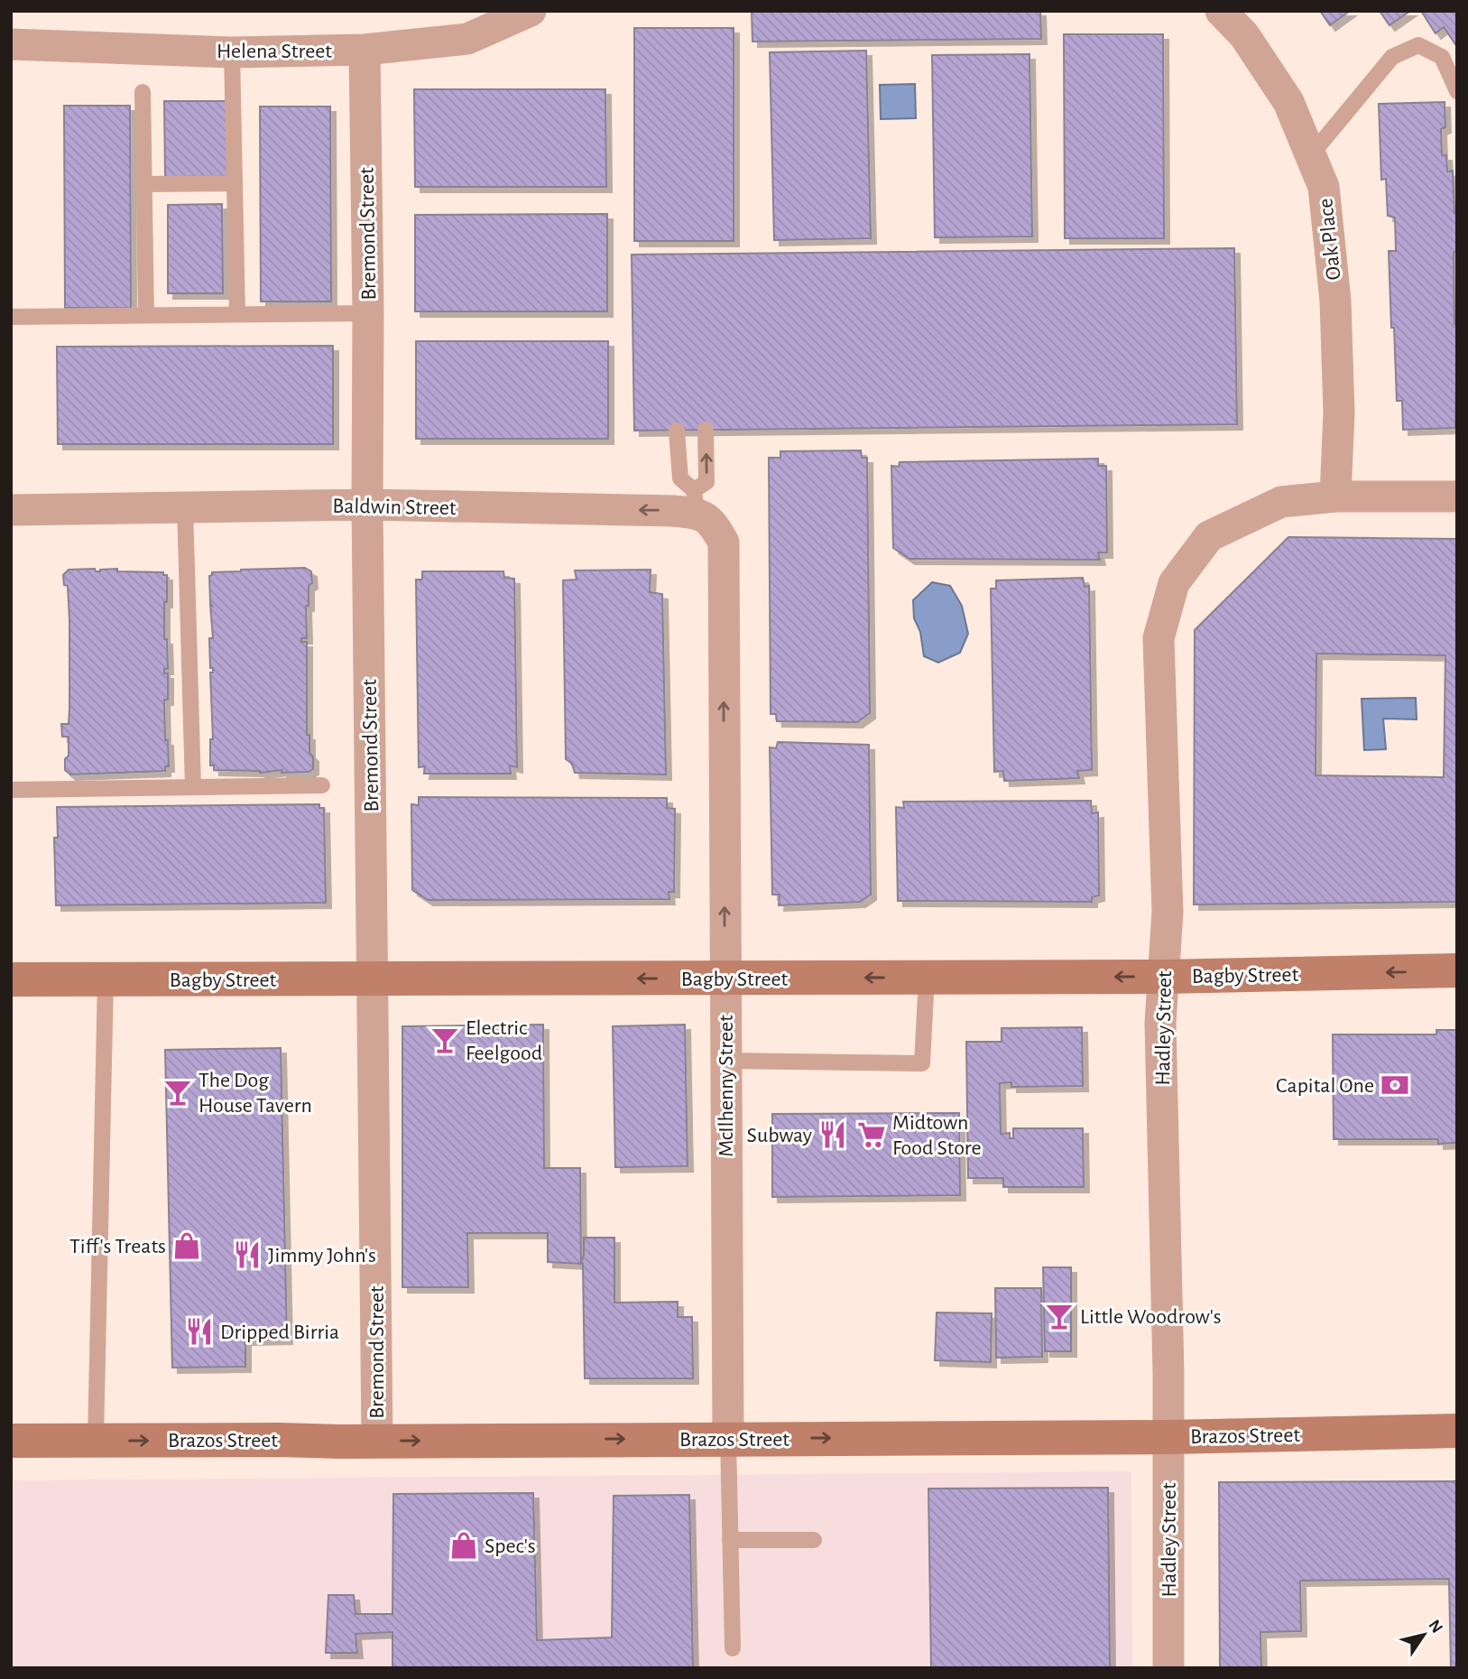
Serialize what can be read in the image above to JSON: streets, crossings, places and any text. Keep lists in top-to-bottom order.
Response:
{
  "streets": {
    "main road": ["Bagby Street", "Brazos Street"],
    "street": [
      "Helena Street",
      "Bremond Street",
      "Oak Place",
      "Baldwin Street",
      "Hadley Street",
      "McIlhenny Street"
    ]
  },
  "crossings": [
    ["Helena Street", "Bremond Street"],
    ["Bremond Street", "Baldwin Street"],
    ["Bremond Street", "Bagby Street"],
    ["Bremond Street", "Brazos Street"],
    ["Oak Place", "Hadley Street"],
    ["Baldwin Street", "McIlhenny Street"],
    ["Bagby Street", "Hadley Street"],
    ["Bagby Street", "McIlhenny Street"],
    ["Hadley Street", "Brazos Street"],
    ["McIlhenny Street", "Brazos Street"]
  ],
  "one_way": [
    "Baldwin Street",
    "Bagby Street",
    "McIlhenny Street",
    "Brazos Street"
  ],
  "places": {
    "bar": ["Electric Feelgood", "The Dog House Tavern", "Little Woodrow's"],
    "bank": ["Capital One"],
    "restaurant": ["Subway", "Jimmy John's", "Dripped Birria"],
    "supermarket": ["Midtown Food Store"],
    "shop": ["Tiff's Treats", "Spec's"]
  },
  "north": "top right"
}
